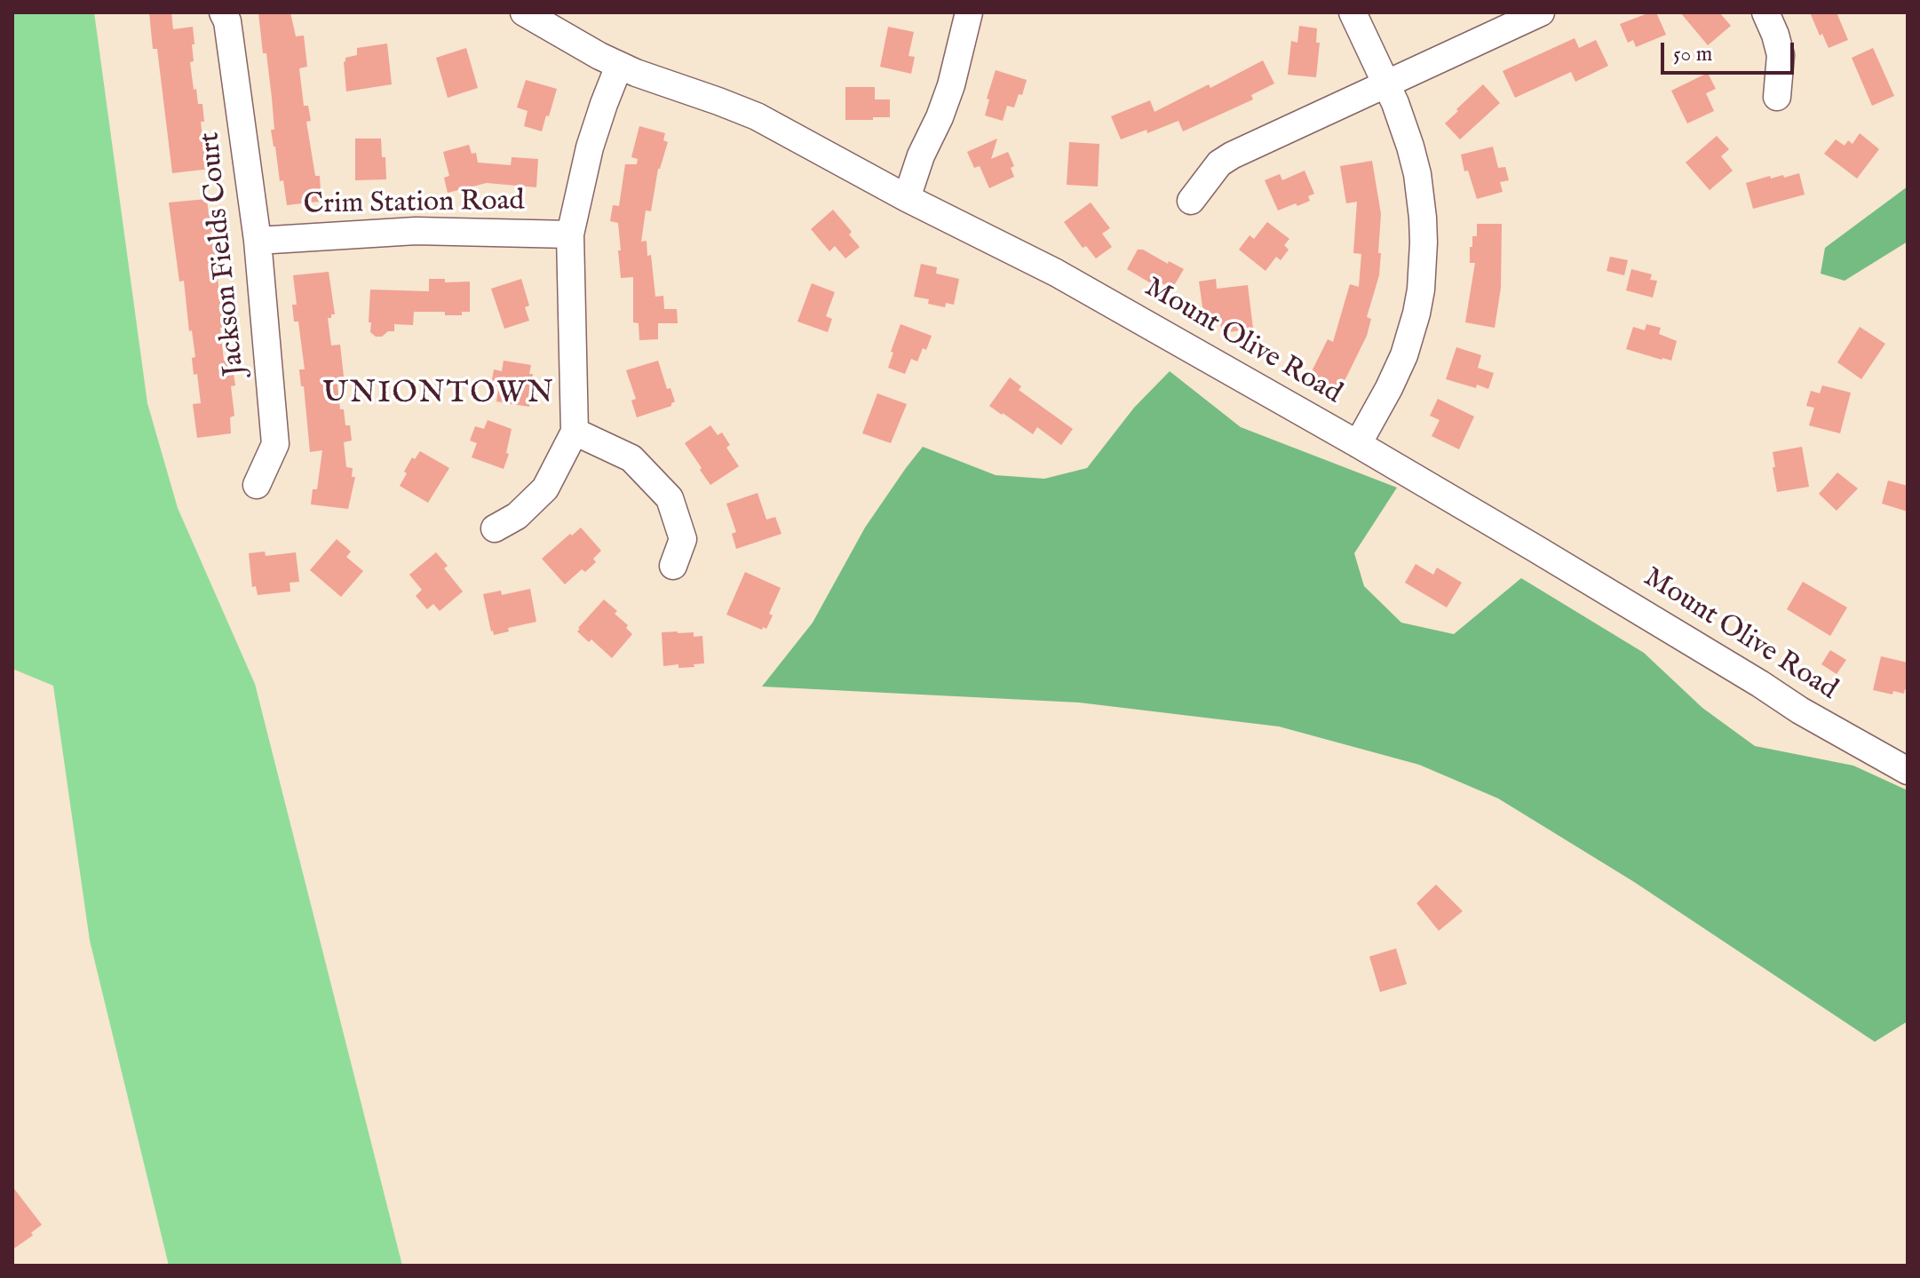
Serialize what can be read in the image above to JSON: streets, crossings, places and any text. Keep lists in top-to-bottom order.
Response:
{
  "streets": {
    "street": ["Crim Station Road", "Jackson Fields Court", "Mount Olive Road"]
  },
  "crossings": [
    ["Crim Station Road", "Jackson Fields Court"]
  ],
  "districts": ["UNIONTOWN"],
  "scale_bar": "50 m"
}
